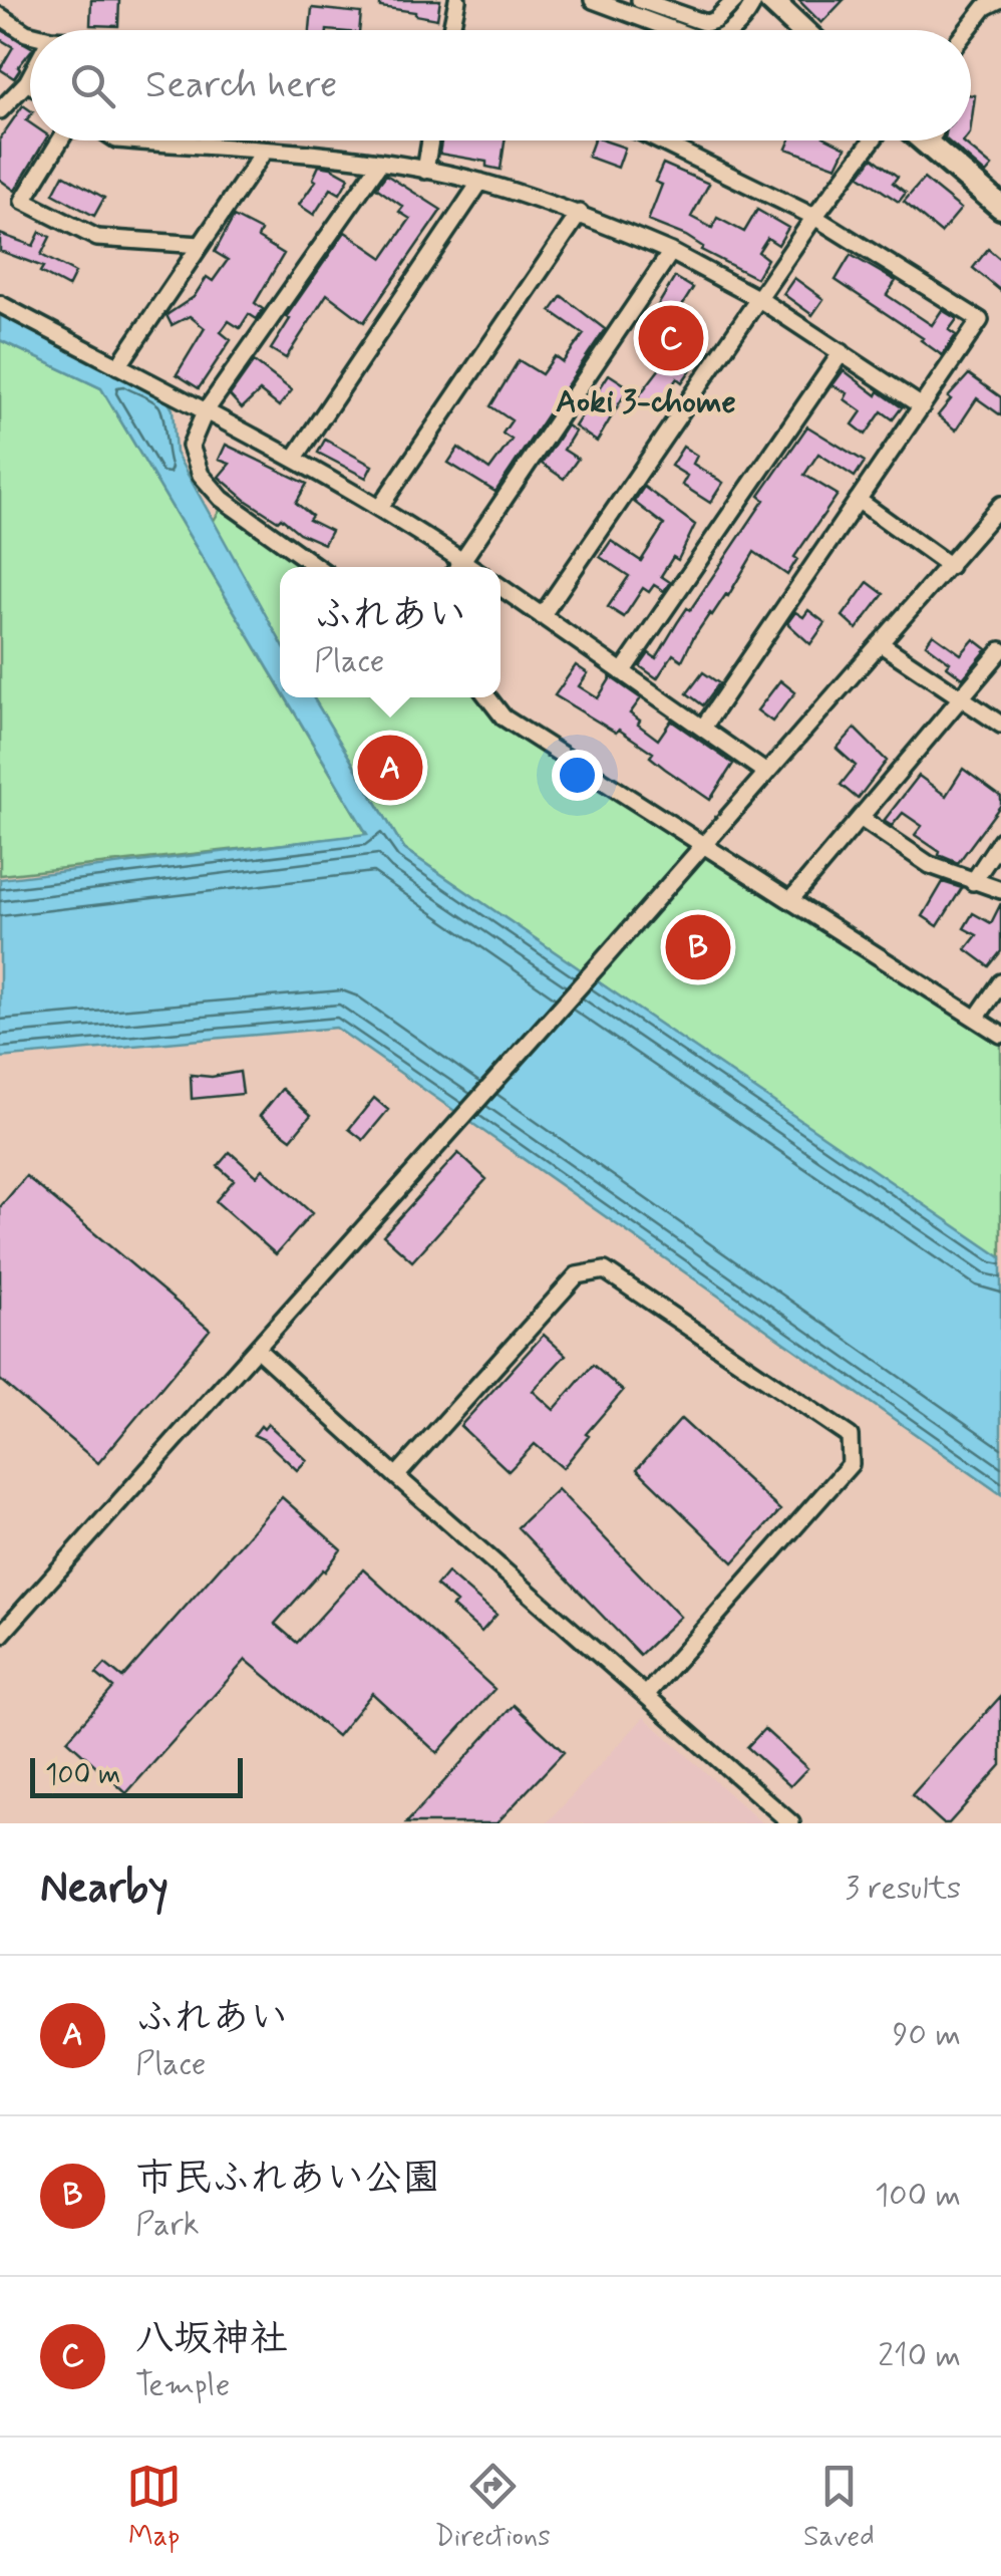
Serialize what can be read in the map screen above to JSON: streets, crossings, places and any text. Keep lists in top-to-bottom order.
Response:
{
  "districts": ["Aoki 3-chome"],
  "scale_bar": "100 m",
  "page": {
    "search": "Search here",
    "pins": ["C", "A", "B"],
    "popup": ["ふれあい", "Place"],
    "scale": "100 m",
    "heading": ["Nearby", "3 results"],
    "list": [
      {
        "mark": "A",
        "name": "ふれあい",
        "note": "Place",
        "value": "90 m"
      },
      {
        "mark": "B",
        "name": "市民ふれあい公園",
        "note": "Park",
        "value": "100 m"
      },
      {
        "mark": "C",
        "name": "八坂神社",
        "note": "Temple",
        "value": "210 m"
      }
    ],
    "nav": ["Map", "Directions", "Saved"]
  }
}
